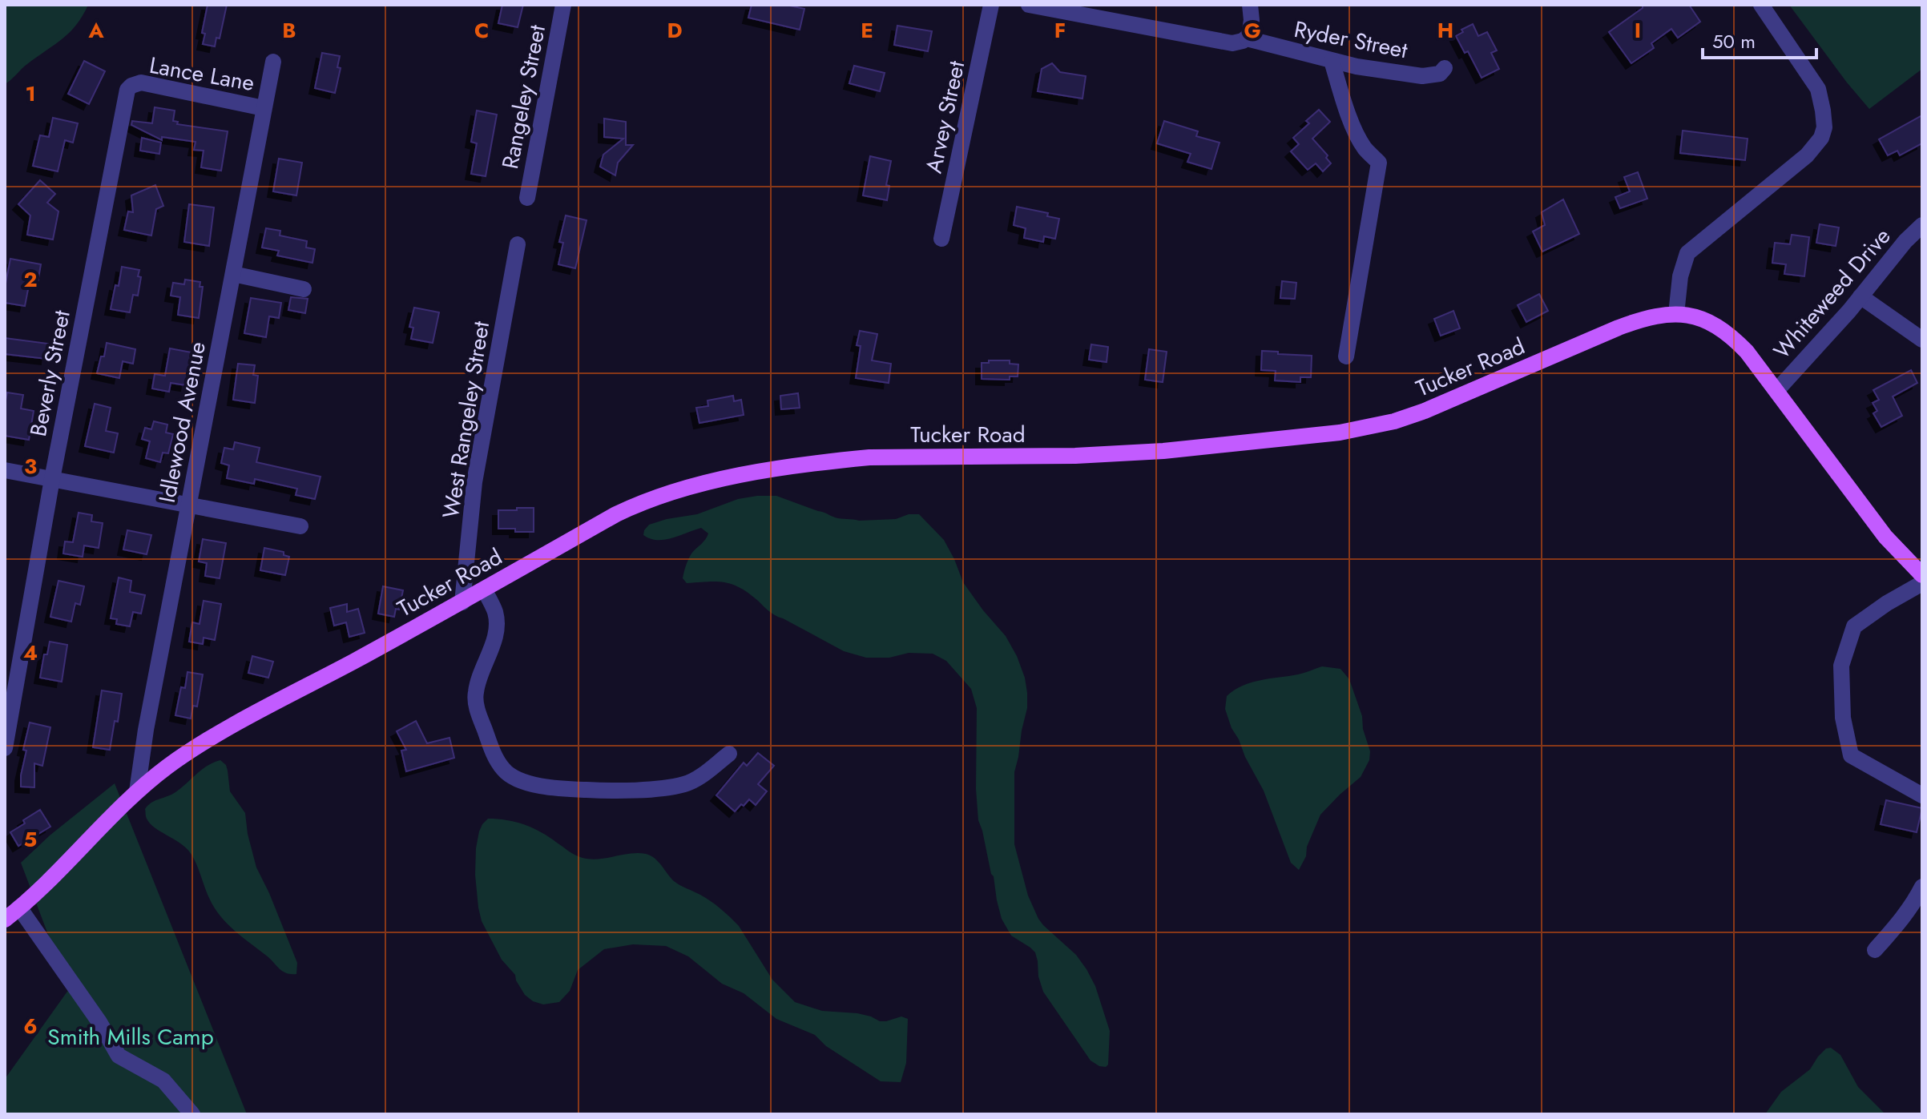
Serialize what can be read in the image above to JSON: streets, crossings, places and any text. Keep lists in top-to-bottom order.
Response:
{
  "streets": {
    "main road": ["Tucker Road"],
    "street": [
      "Ryder Street",
      "Lance Lane",
      "Rangeley Street",
      "Arvey Street",
      "Whiteweed Drive",
      "Beverly Street",
      "West Rangeley Street",
      "Idlewood Avenue"
    ]
  },
  "crossings": [
    ["Lance Lane", "Beverly Street"],
    ["Lance Lane", "Idlewood Avenue"],
    ["Whiteweed Drive", "Tucker Road"],
    ["Tucker Road", "West Rangeley Street"],
    ["Tucker Road", "Idlewood Avenue"]
  ],
  "parks": ["Smith Mills Camp"],
  "scale_bar": "50 m",
  "grid": {
    "columns": [
      "A",
      "B",
      "C",
      "D",
      "E",
      "F",
      "G",
      "H",
      "I"
    ],
    "rows": [
      "1",
      "2",
      "3",
      "4",
      "5",
      "6"
    ]
  }
}
